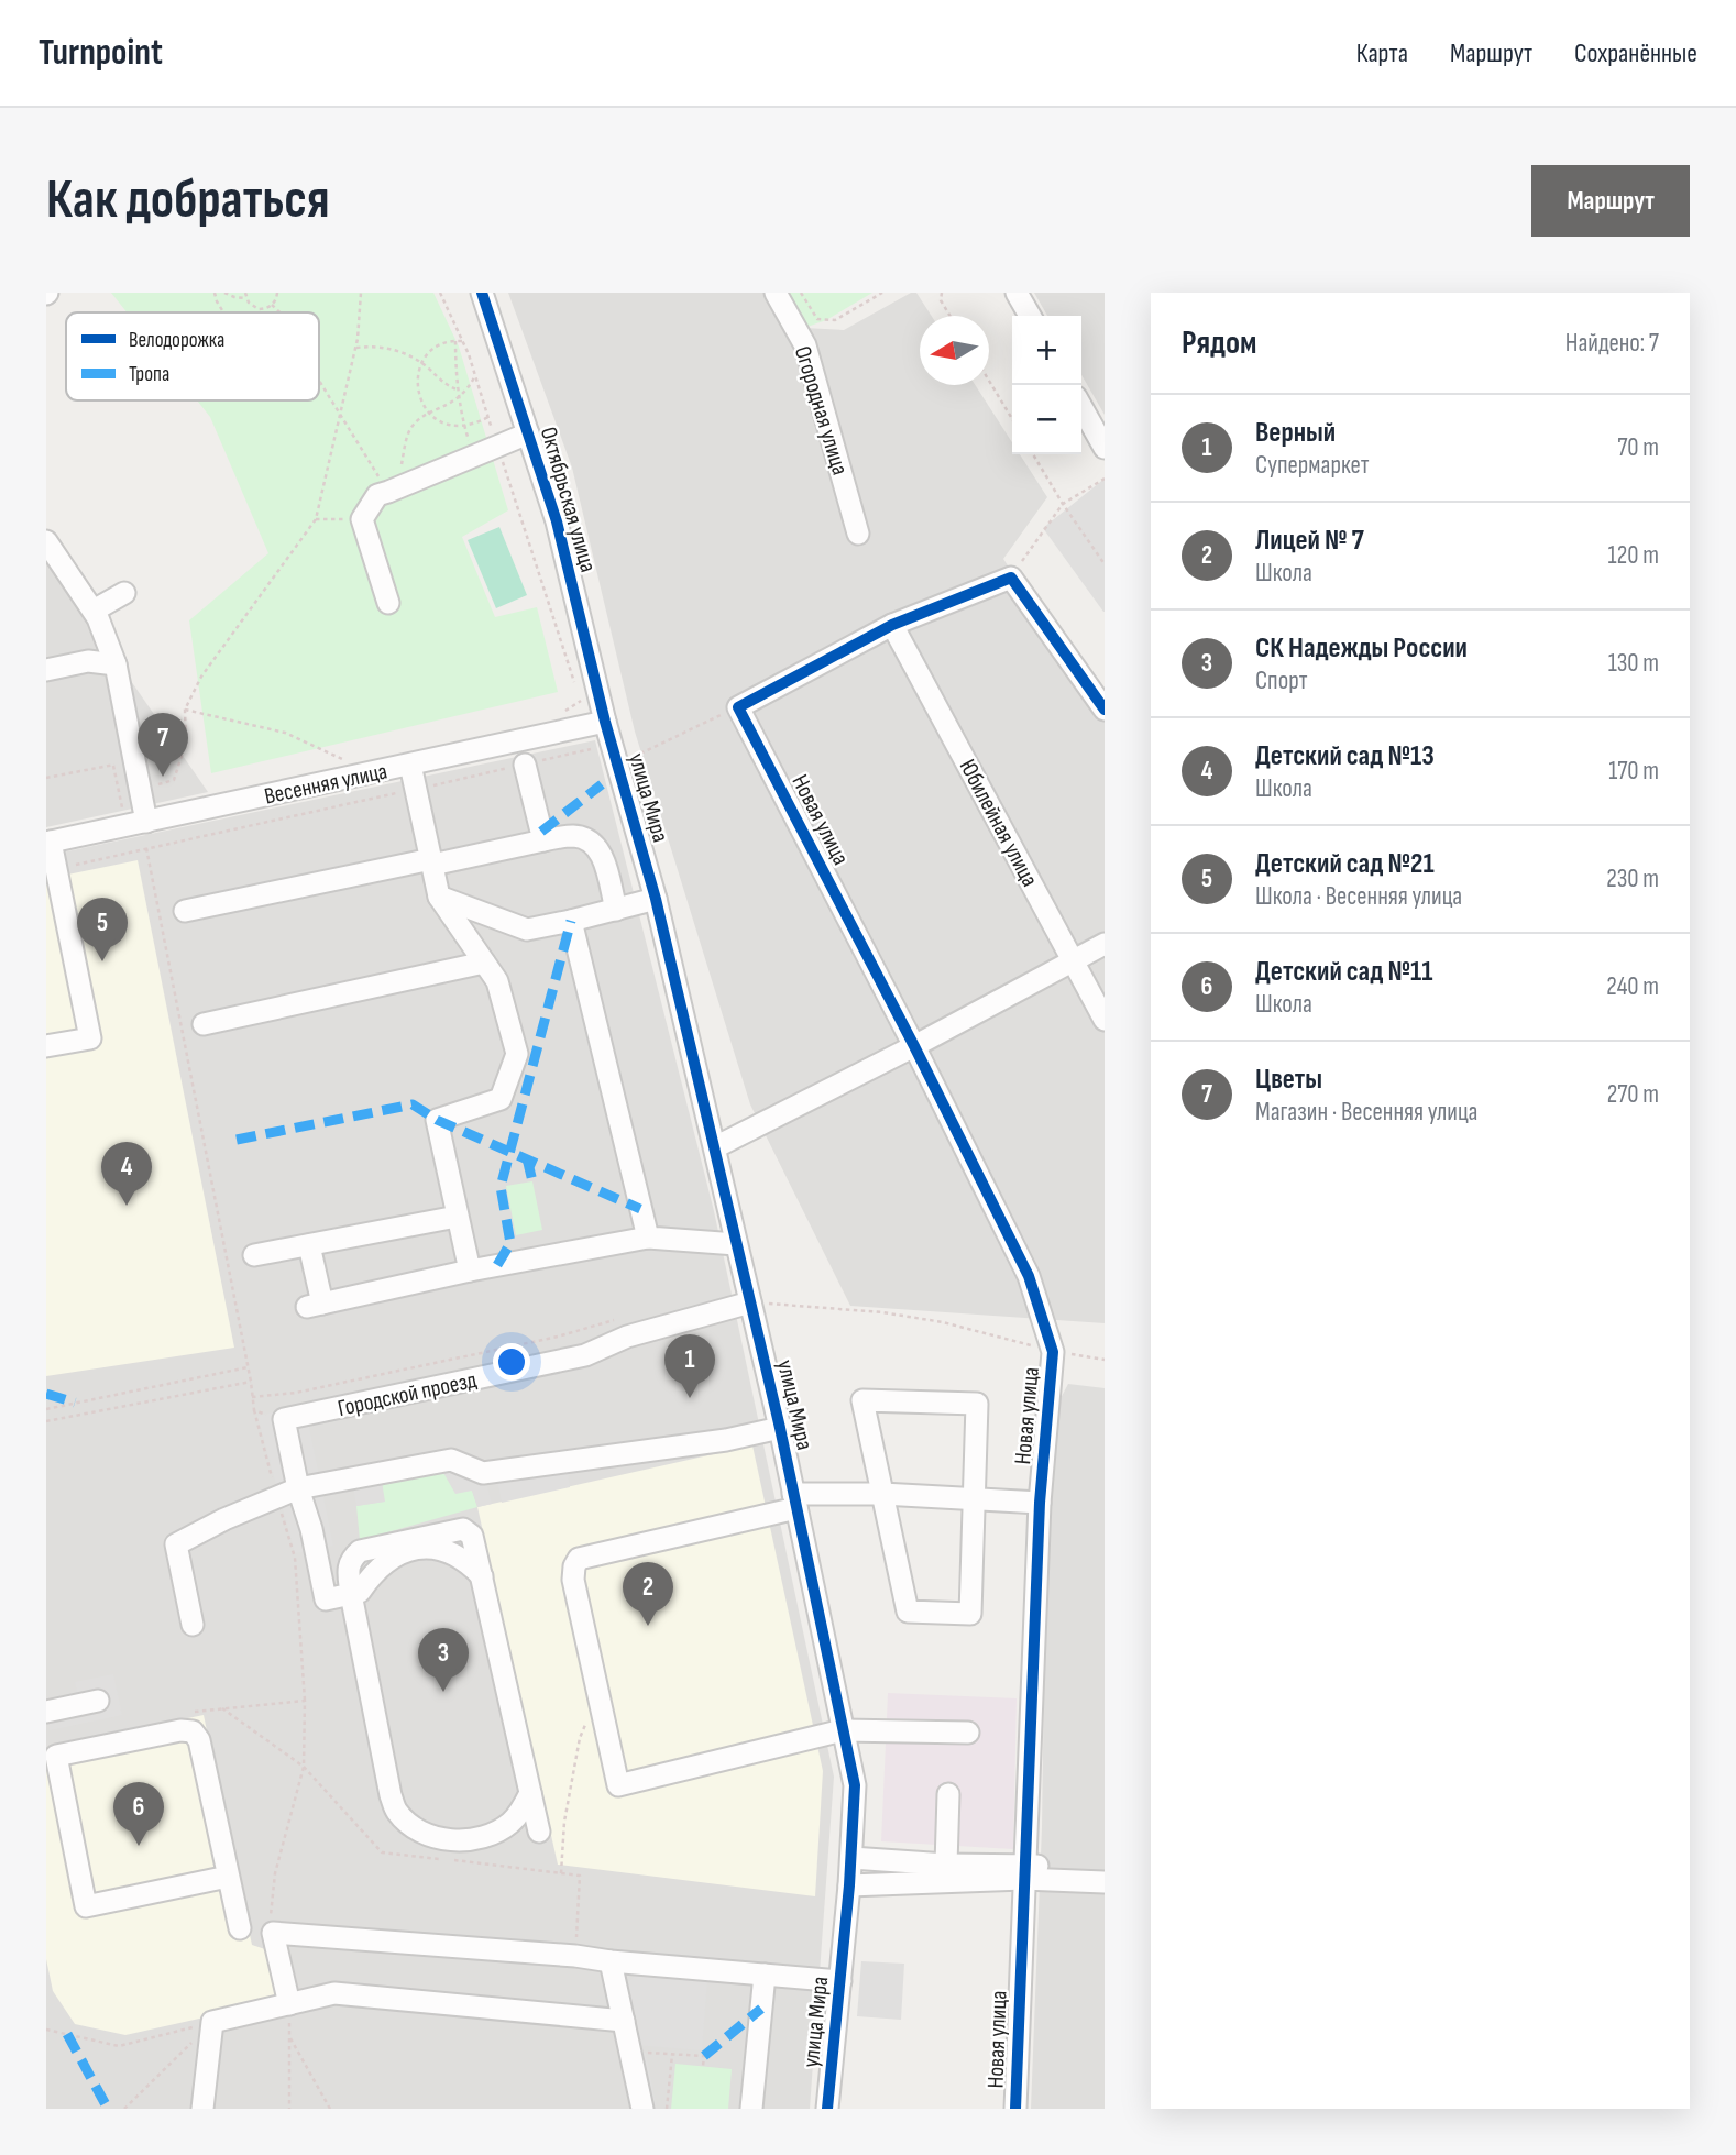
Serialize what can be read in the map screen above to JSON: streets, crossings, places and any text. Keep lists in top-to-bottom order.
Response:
{
  "streets": {
    "street": [
      "Огородная улица",
      "Октябрьская улица",
      "Весенняя улица",
      "улица Мира",
      "Новая улица",
      "Юбилейная улица",
      "Городской проезд"
    ]
  },
  "crossings": [
    ["Октябрьская улица", "Весенняя улица"],
    ["Октябрьская улица", "улица Мира"],
    ["Весенняя улица", "улица Мира"],
    ["улица Мира", "Городской проезд"]
  ],
  "legend": ["Велодорожка", "Тропа"],
  "north": "left",
  "page": {
    "header": "Turnpoint",
    "nav": ["Карта", "Маршрут", "Сохранённые"],
    "buttons": "Маршрут",
    "title": "Как добраться",
    "heading": ["Рядом", "Найдено: 7"],
    "map_buttons": ["+", "−"],
    "list": [
      {
        "mark": "1",
        "name": "Верный",
        "note": "Супермаркет",
        "value": "70 m"
      },
      {
        "mark": "2",
        "name": "Лицей № 7",
        "note": "Школа",
        "value": "120 m"
      },
      {
        "mark": "3",
        "name": "СК Надежды России",
        "note": "Спорт",
        "value": "130 m"
      },
      {
        "mark": "4",
        "name": "Детский сад №13",
        "note": "Школа",
        "value": "170 m"
      },
      {
        "mark": "5",
        "name": "Детский сад №21",
        "note": "Школа · Весенняя улица",
        "value": "230 m"
      },
      {
        "mark": "6",
        "name": "Детский сад №11",
        "note": "Школа",
        "value": "240 m"
      },
      {
        "mark": "7",
        "name": "Цветы",
        "note": "Магазин · Весенняя улица",
        "value": "270 m"
      }
    ],
    "pins": [
      "7",
      "5",
      "4",
      "1",
      "2",
      "3",
      "6"
    ]
  }
}
